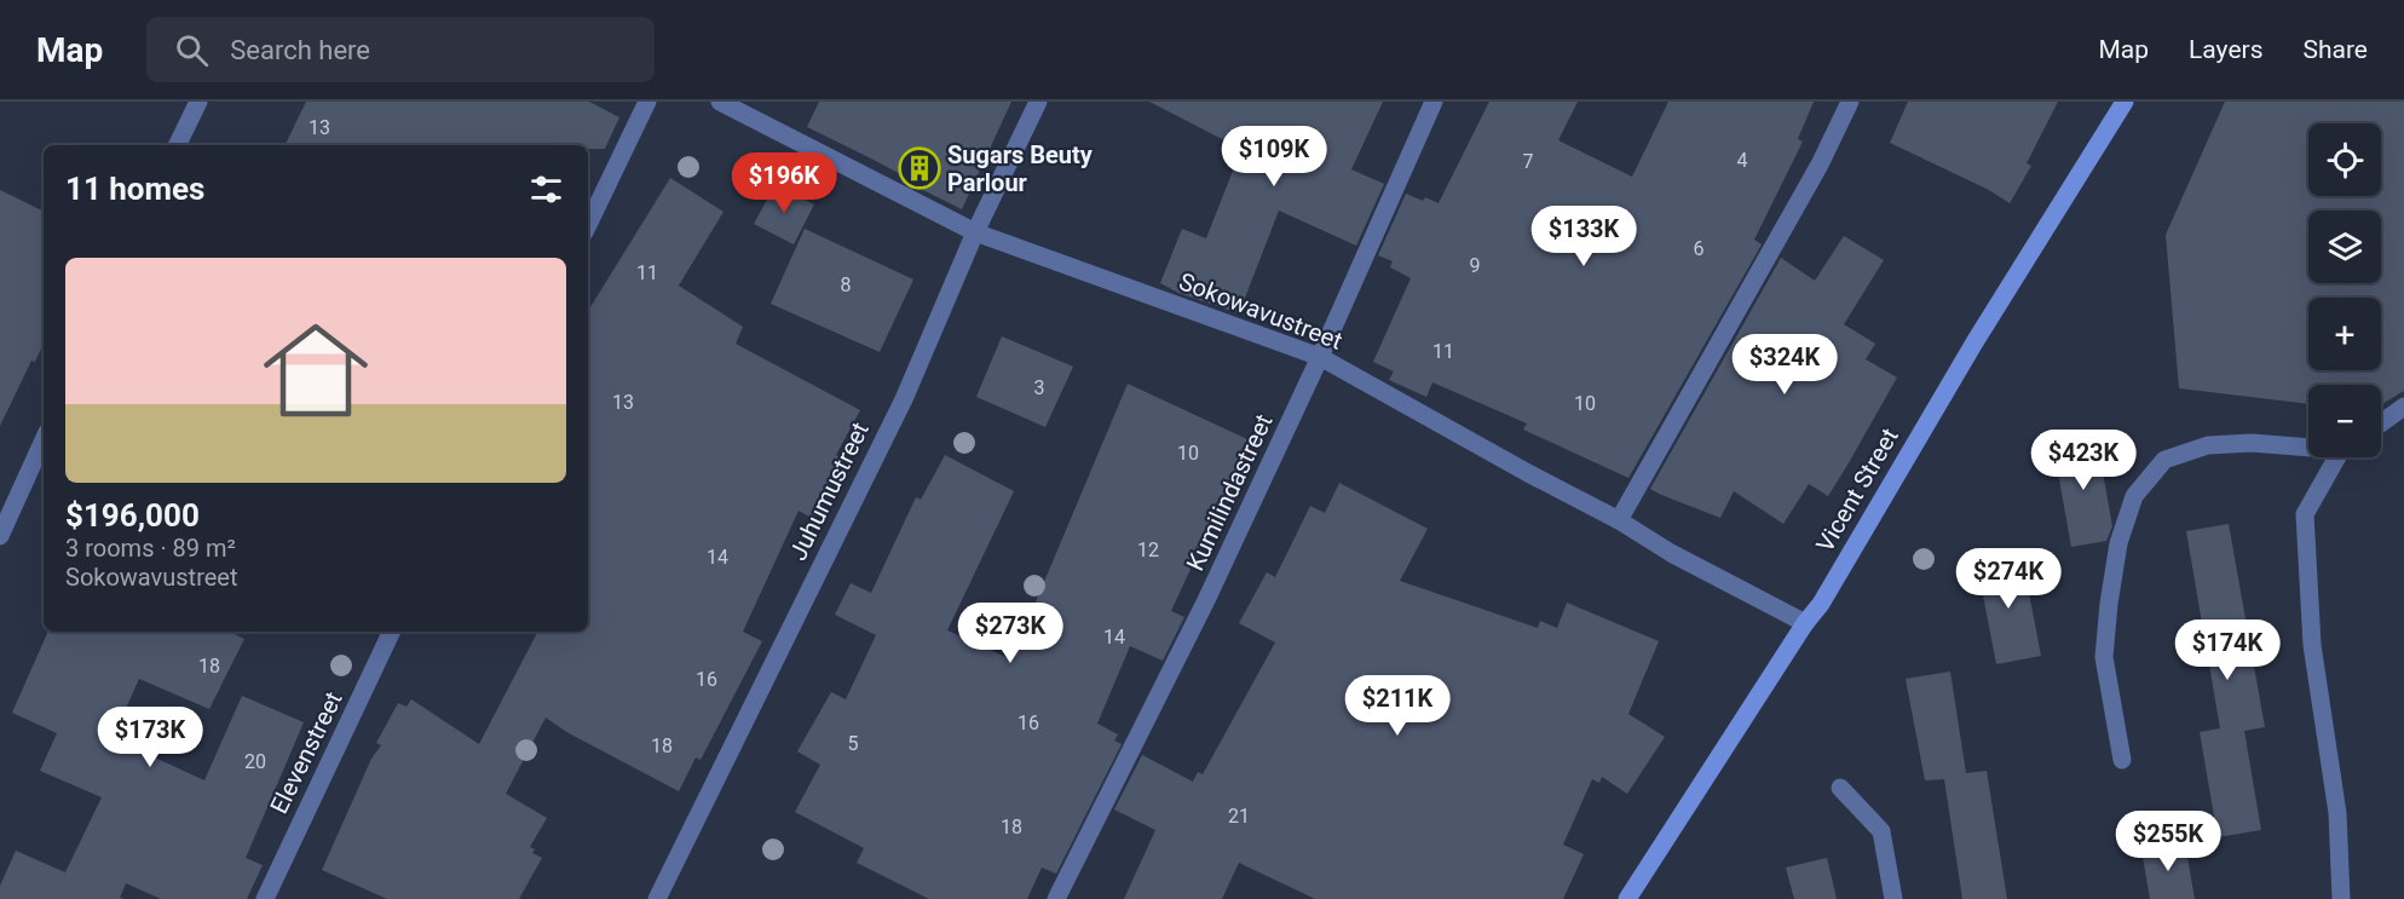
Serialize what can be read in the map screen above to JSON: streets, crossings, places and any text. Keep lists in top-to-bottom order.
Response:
{
  "streets": {
    "street": [
      "Sokowavustreet",
      "Vicent Street",
      "Juhumustreet",
      "Kumilindastreet",
      "Elevenstreet"
    ]
  },
  "crossings": [
    ["Sokowavustreet", "Vicent Street"],
    ["Sokowavustreet", "Juhumustreet"],
    ["Sokowavustreet", "Kumilindastreet"]
  ],
  "places": {
    "building": ["Sugars Beuty Parlour"]
  },
  "house_numbers": [
    "13",
    "4",
    "7",
    "6",
    "9",
    "11",
    "8",
    "11",
    "3",
    "13",
    "10",
    "10",
    "12",
    "14",
    "14",
    "18",
    "16",
    "16",
    "5",
    "18",
    "20",
    "21",
    "18"
  ],
  "page": {
    "header": "Map",
    "search": "Search here",
    "nav": ["Map", "Layers", "Share"],
    "map_buttons": ["+", "−"],
    "price": [
      "$109K",
      "$196K",
      "$133K",
      "$324K",
      "$423K",
      "$274K",
      "$273K",
      "$174K",
      "$211K",
      "$173K",
      "$255K"
    ],
    "heading": "11 homes",
    "list": [
      {
        "name": "$196,000",
        "note": "3 rooms · 89 m² · Sokowavustreet"
      }
    ]
  }
}
